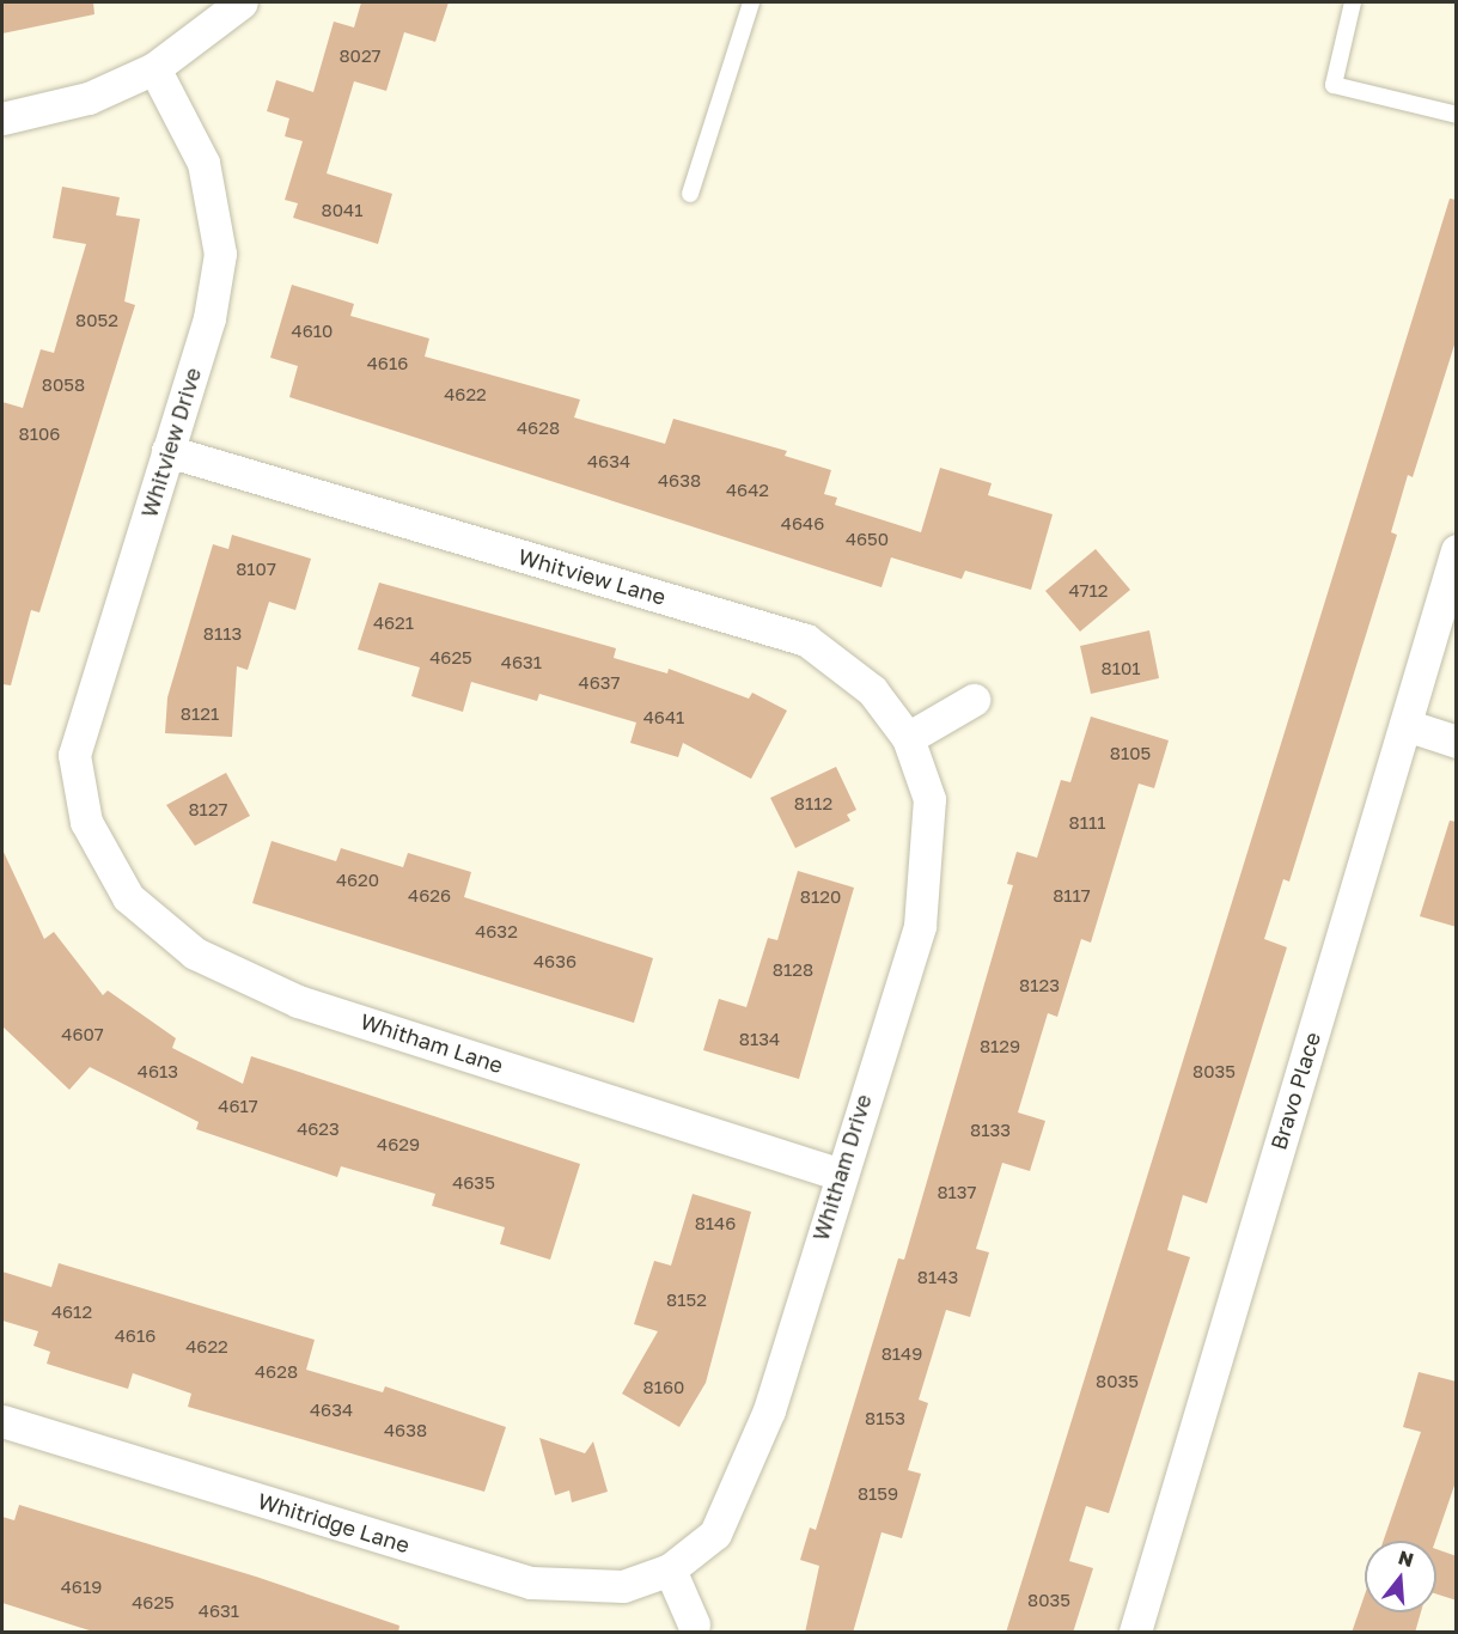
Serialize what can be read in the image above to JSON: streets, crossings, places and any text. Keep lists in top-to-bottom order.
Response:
{
  "streets": {
    "street": [
      "Whitview Drive",
      "Whitview Lane",
      "Whitham Lane",
      "Bravo Place",
      "Whitham Drive",
      "Whitridge Lane"
    ]
  },
  "crossings": [
    ["Whitview Drive", "Whitview Lane"],
    ["Whitview Drive", "Whitham Lane"],
    ["Whitview Lane", "Whitham Drive"],
    ["Whitham Lane", "Whitham Drive"],
    ["Whitham Drive", "Whitridge Lane"]
  ],
  "house_numbers": [
    "8027",
    "8041",
    "8052",
    "4610",
    "4616",
    "8058",
    "4622",
    "4628",
    "8106",
    "4634",
    "4638",
    "4642",
    "4646",
    "4650",
    "8107",
    "4712",
    "4621",
    "8113",
    "4625",
    "4631",
    "8101",
    "4637",
    "8121",
    "4641",
    "8105",
    "8112",
    "8127",
    "8111",
    "4620",
    "4626",
    "8117",
    "8120",
    "4632",
    "4636",
    "8128",
    "8123",
    "4607",
    "8134",
    "8129",
    "4613",
    "8035",
    "4617",
    "4623",
    "8133",
    "4629",
    "4635",
    "8137",
    "8146",
    "8143",
    "8152",
    "4612",
    "4616",
    "4622",
    "8149",
    "4628",
    "8035",
    "8160",
    "4634",
    "8153",
    "4638",
    "8159",
    "4619",
    "8035",
    "4625",
    "4631"
  ],
  "north": "top"
}
